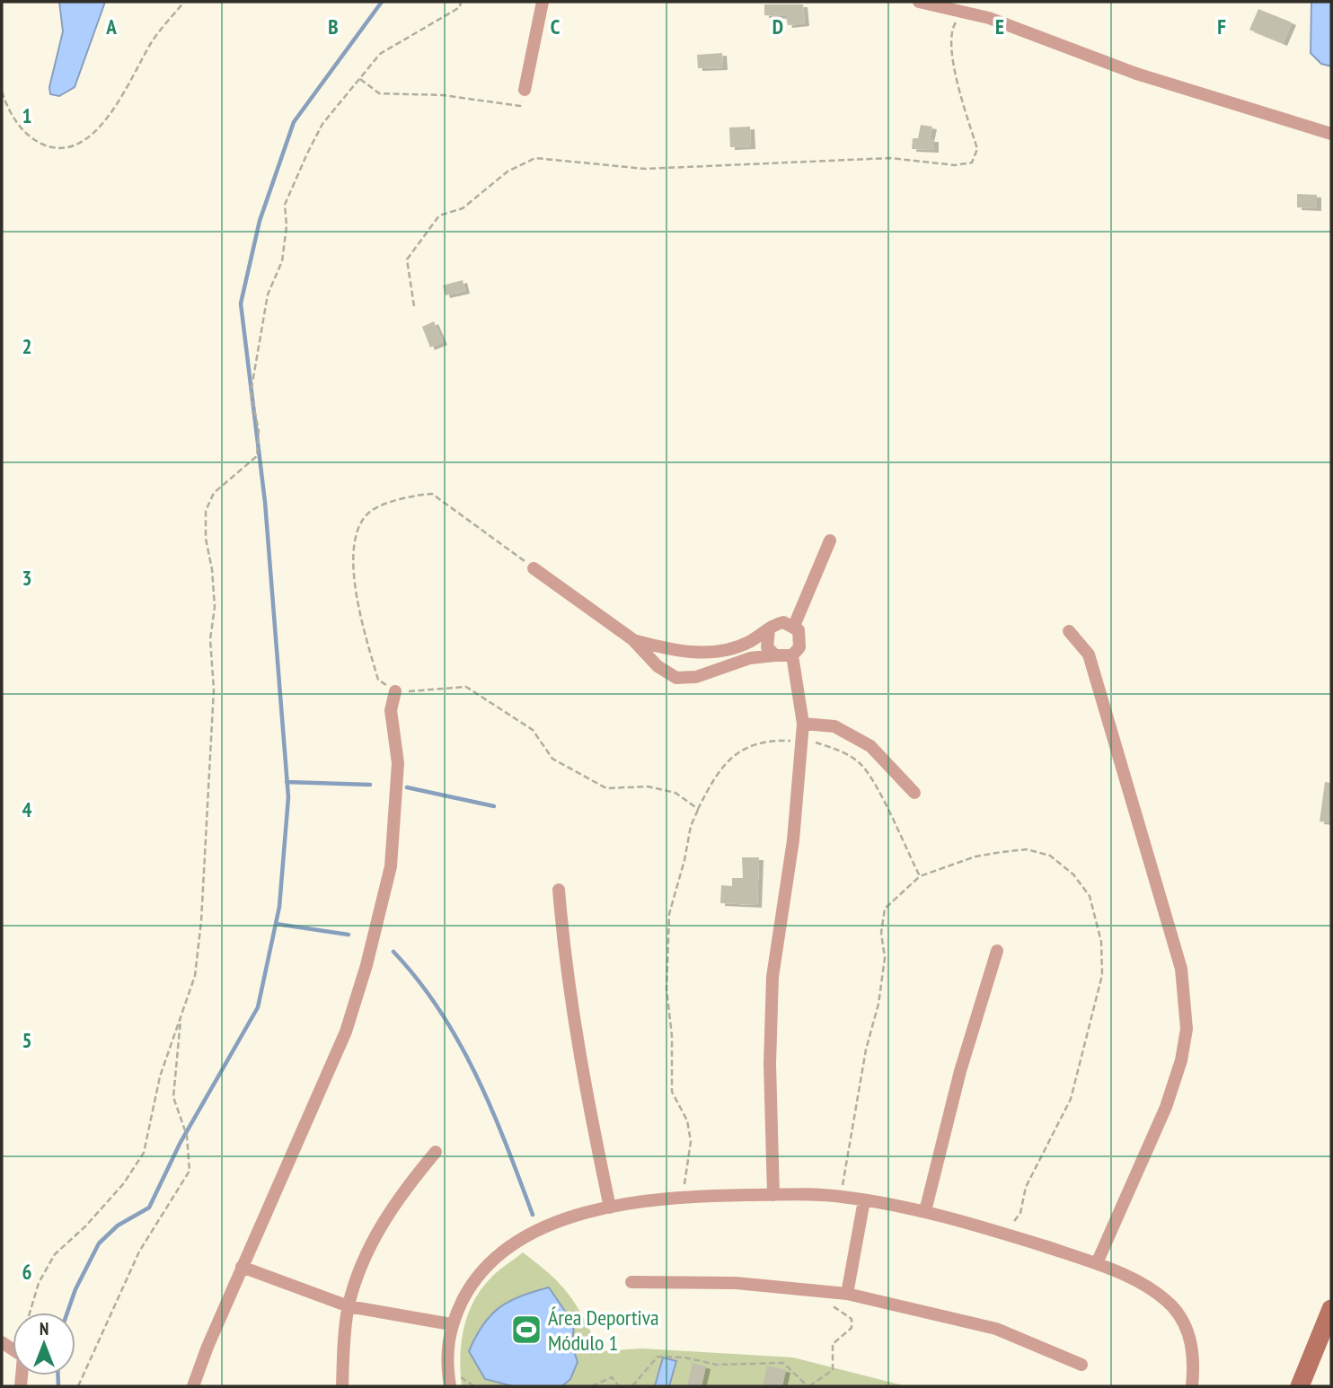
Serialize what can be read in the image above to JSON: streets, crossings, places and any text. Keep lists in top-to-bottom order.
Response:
{
  "places": {
    "sports": ["Área Deportiva Módulo 1"]
  },
  "north": "top",
  "grid": {
    "columns": [
      "A",
      "B",
      "C",
      "D",
      "E",
      "F"
    ],
    "rows": [
      "1",
      "2",
      "3",
      "4",
      "5",
      "6"
    ]
  }
}
